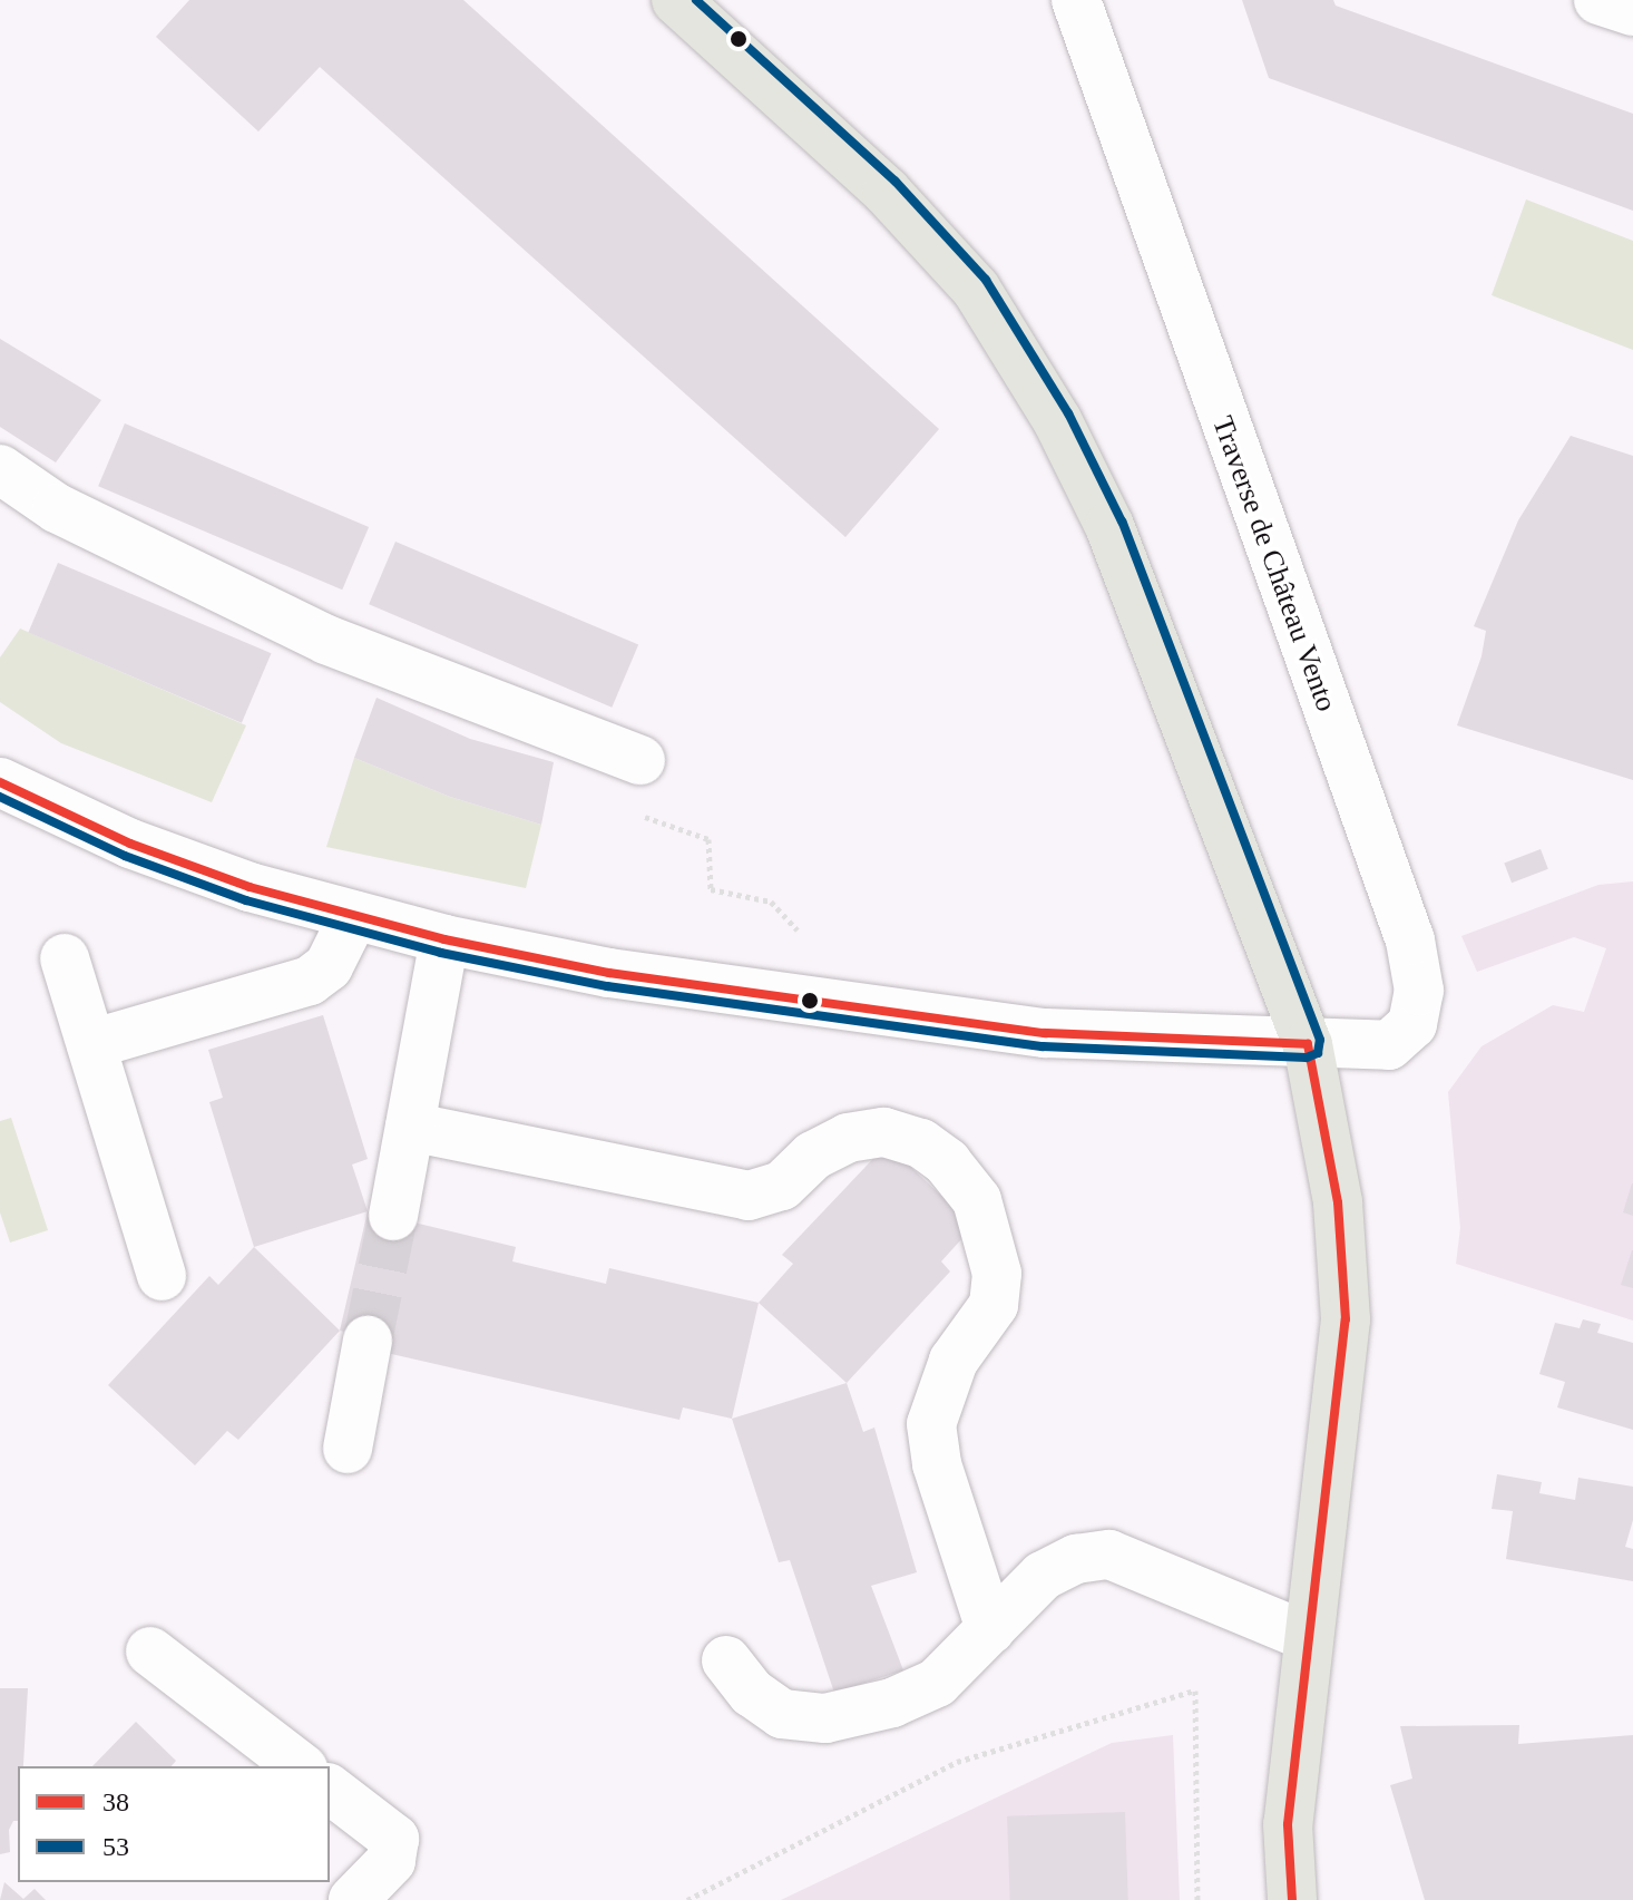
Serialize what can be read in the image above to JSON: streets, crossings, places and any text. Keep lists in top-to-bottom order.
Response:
{
  "streets": {
    "street": ["Traverse de Château Vento"]
  },
  "lines": ["transit line 53", "transit line 38"],
  "legend": ["38", "53"]
}
